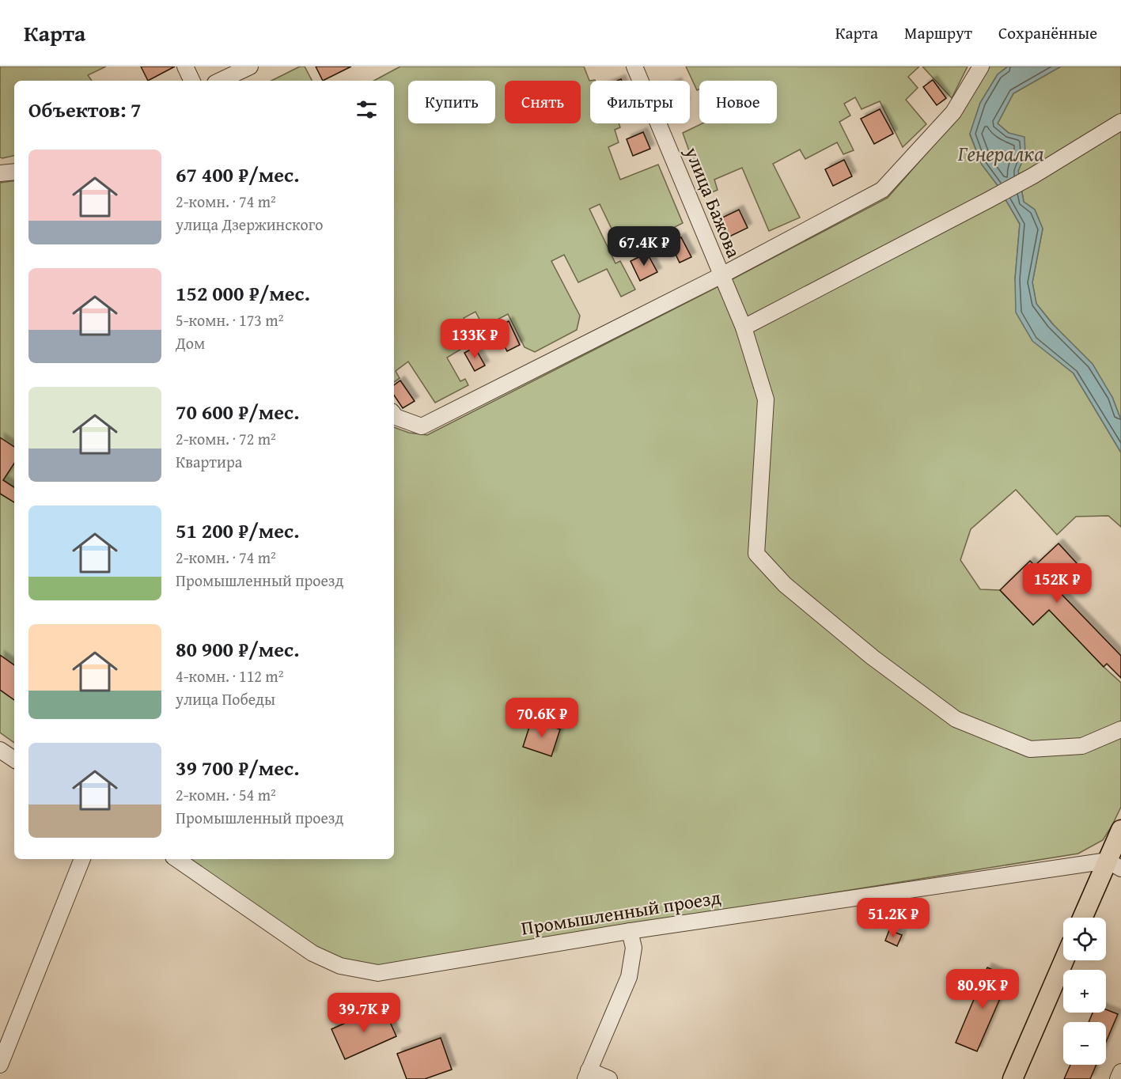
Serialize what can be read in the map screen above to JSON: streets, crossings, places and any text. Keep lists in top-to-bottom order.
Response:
{
  "streets": {
    "street": ["улица Бажова", "Промышленный проезд"]
  },
  "water": ["Генералка"],
  "page": {
    "header": "Карта",
    "nav": ["Карта", "Маршрут", "Сохранённые"],
    "chip": [
      "Купить",
      "Снять",
      "Фильтры",
      "Новое"
    ],
    "heading": "Объектов: 7",
    "list": [
      {
        "name": "67 400 ₽/мес.",
        "note": "2-комн. · 74 m² · улица Дзержинского"
      },
      {
        "name": "152 000 ₽/мес.",
        "note": "5-комн. · 173 m² · Дом"
      },
      {
        "name": "70 600 ₽/мес.",
        "note": "2-комн. · 72 m² · Квартира"
      },
      {
        "name": "51 200 ₽/мес.",
        "note": "2-комн. · 74 m² · Промышленный проезд"
      },
      {
        "name": "80 900 ₽/мес.",
        "note": "4-комн. · 112 m² · улица Победы"
      },
      {
        "name": "39 700 ₽/мес.",
        "note": "2-комн. · 54 m² · Промышленный проезд"
      }
    ],
    "price": [
      "67.4K ₽",
      "133K ₽",
      "152K ₽",
      "70.6K ₽",
      "51.2K ₽",
      "80.9K ₽",
      "39.7K ₽"
    ],
    "map_buttons": ["+", "−"]
  }
}
